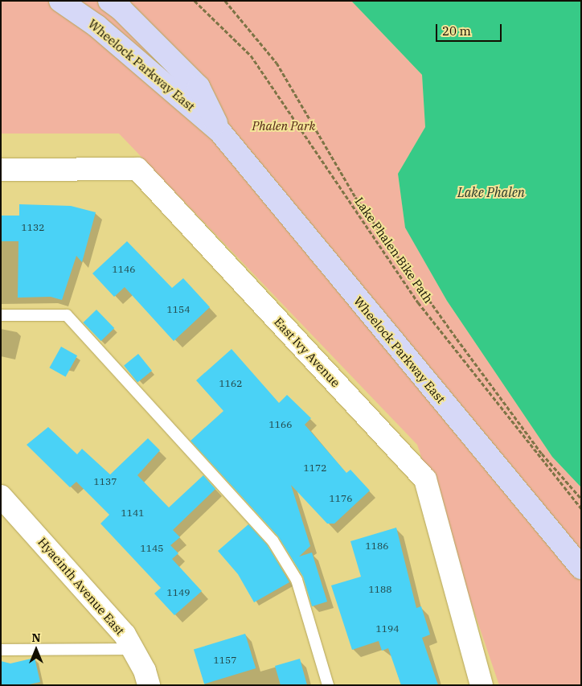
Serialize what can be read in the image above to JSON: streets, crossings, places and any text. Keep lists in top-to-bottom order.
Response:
{
  "streets": {
    "street": ["Wheelock Parkway East", "East Ivy Avenue", "Hyacinth Avenue East"],
    "path": ["Lake Phalen Bike Path"]
  },
  "water": ["Lake Phalen"],
  "parks": ["Phalen Park"],
  "house_numbers": [
    "1132",
    "1146",
    "1154",
    "1162",
    "1166",
    "1172",
    "1137",
    "1176",
    "1141",
    "1186",
    "1145",
    "1188",
    "1149",
    "1194",
    "1157"
  ],
  "scale_bar": "20 m",
  "north": "top"
}
